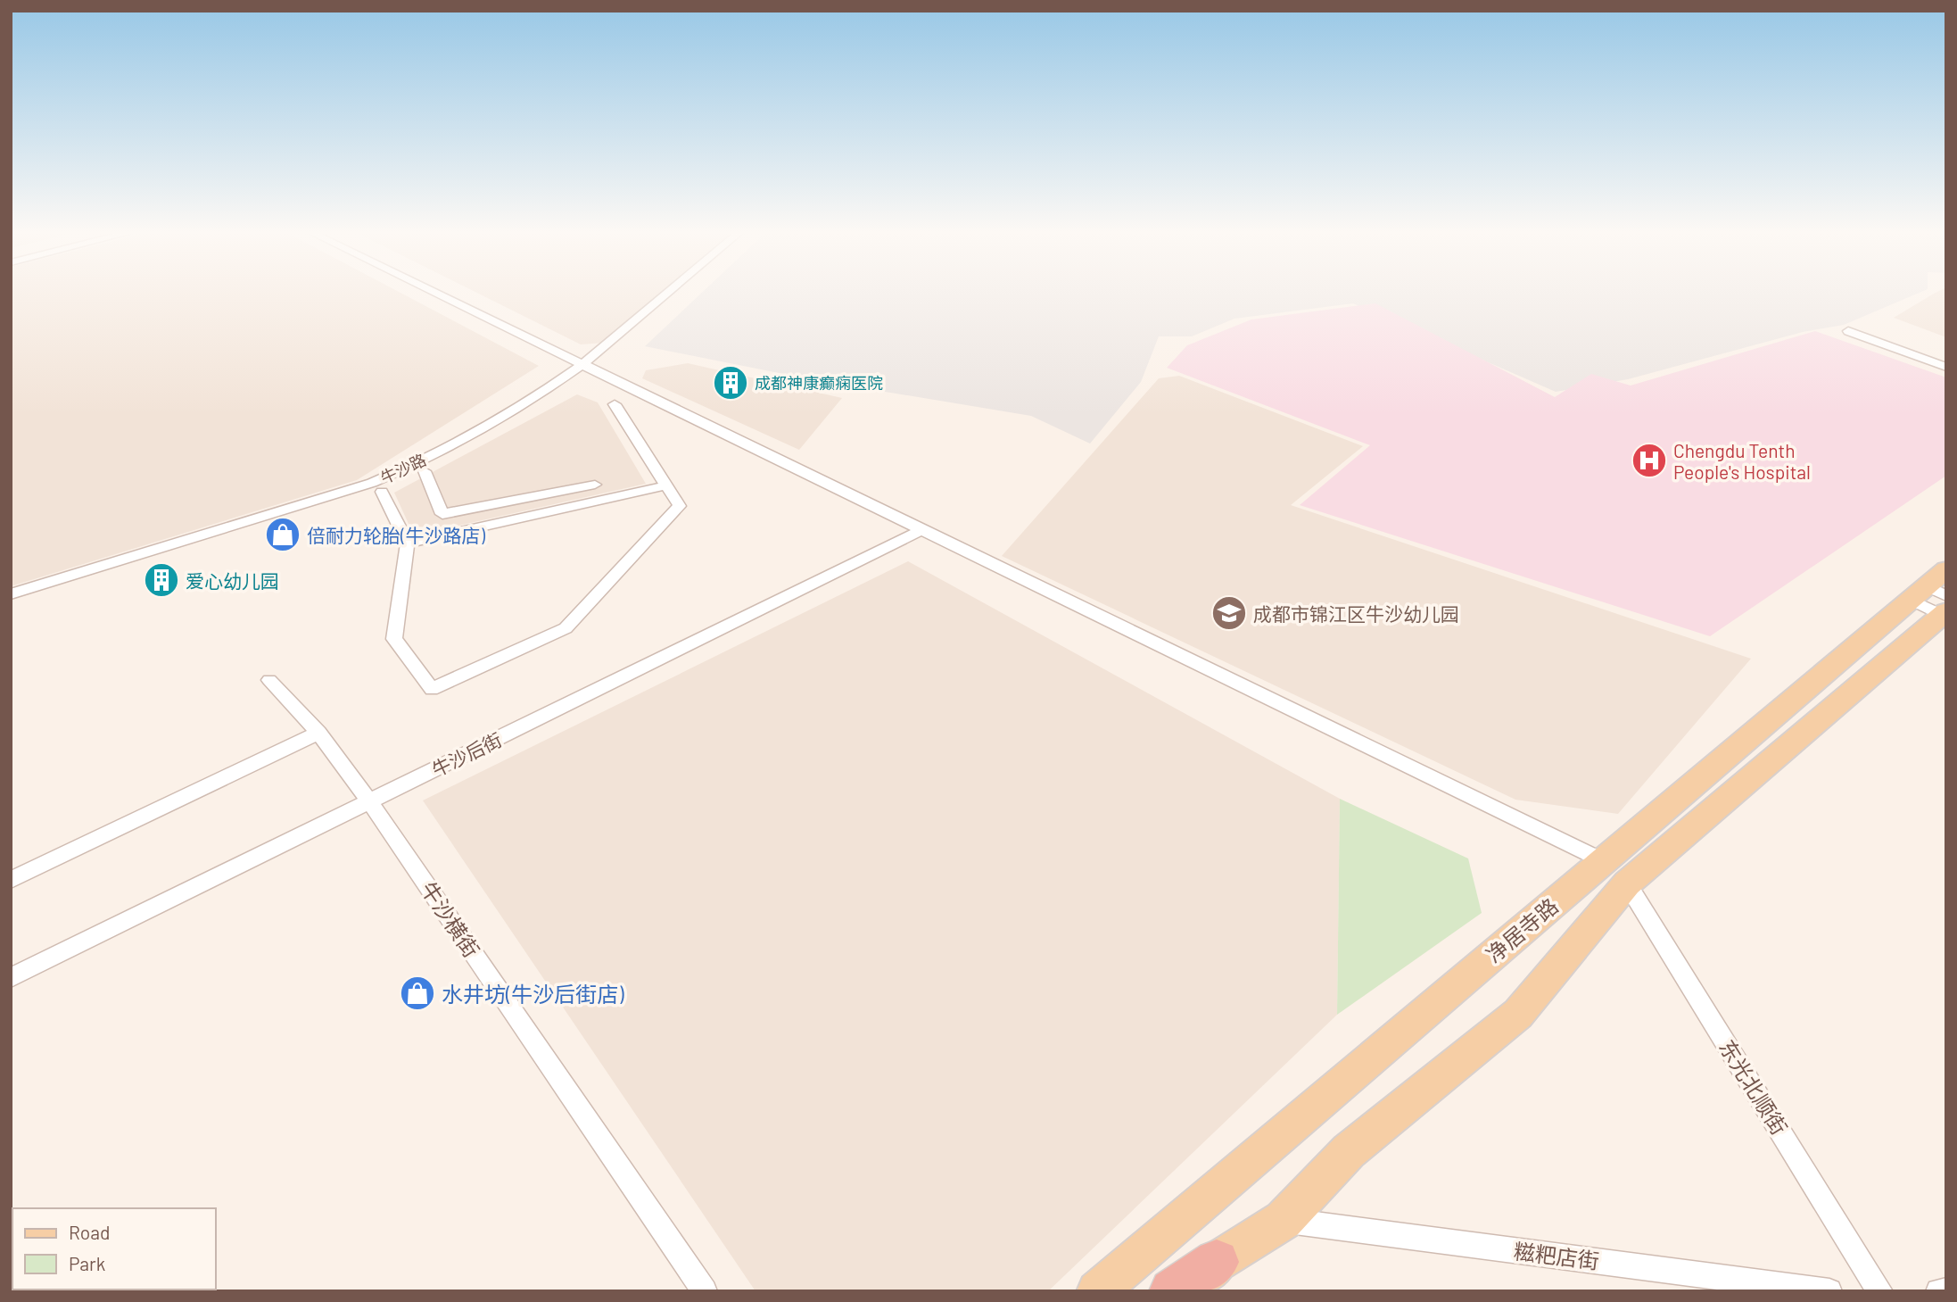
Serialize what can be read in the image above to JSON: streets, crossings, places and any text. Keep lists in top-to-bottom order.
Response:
{
  "streets": {
    "main road": ["净居寺路"],
    "street": [
      "牛沙路",
      "牛沙后街",
      "牛沙横街",
      "东光北顺街",
      "糍粑店街"
    ]
  },
  "crossings": [
    ["牛沙后街", "牛沙横街"],
    ["净居寺路", "东光北顺街"],
    ["净居寺路", "糍粑店街"]
  ],
  "places": {
    "building": ["成都神康癫痫医院", "爱心幼儿园"],
    "hospital": ["Chengdu Tenth People's Hospital"],
    "shop": ["倍耐力轮胎(牛沙路店)", "水井坊(牛沙后街店)"],
    "school or university": ["成都市锦江区牛沙幼儿园"]
  },
  "legend": ["Road", "Park"]
}
